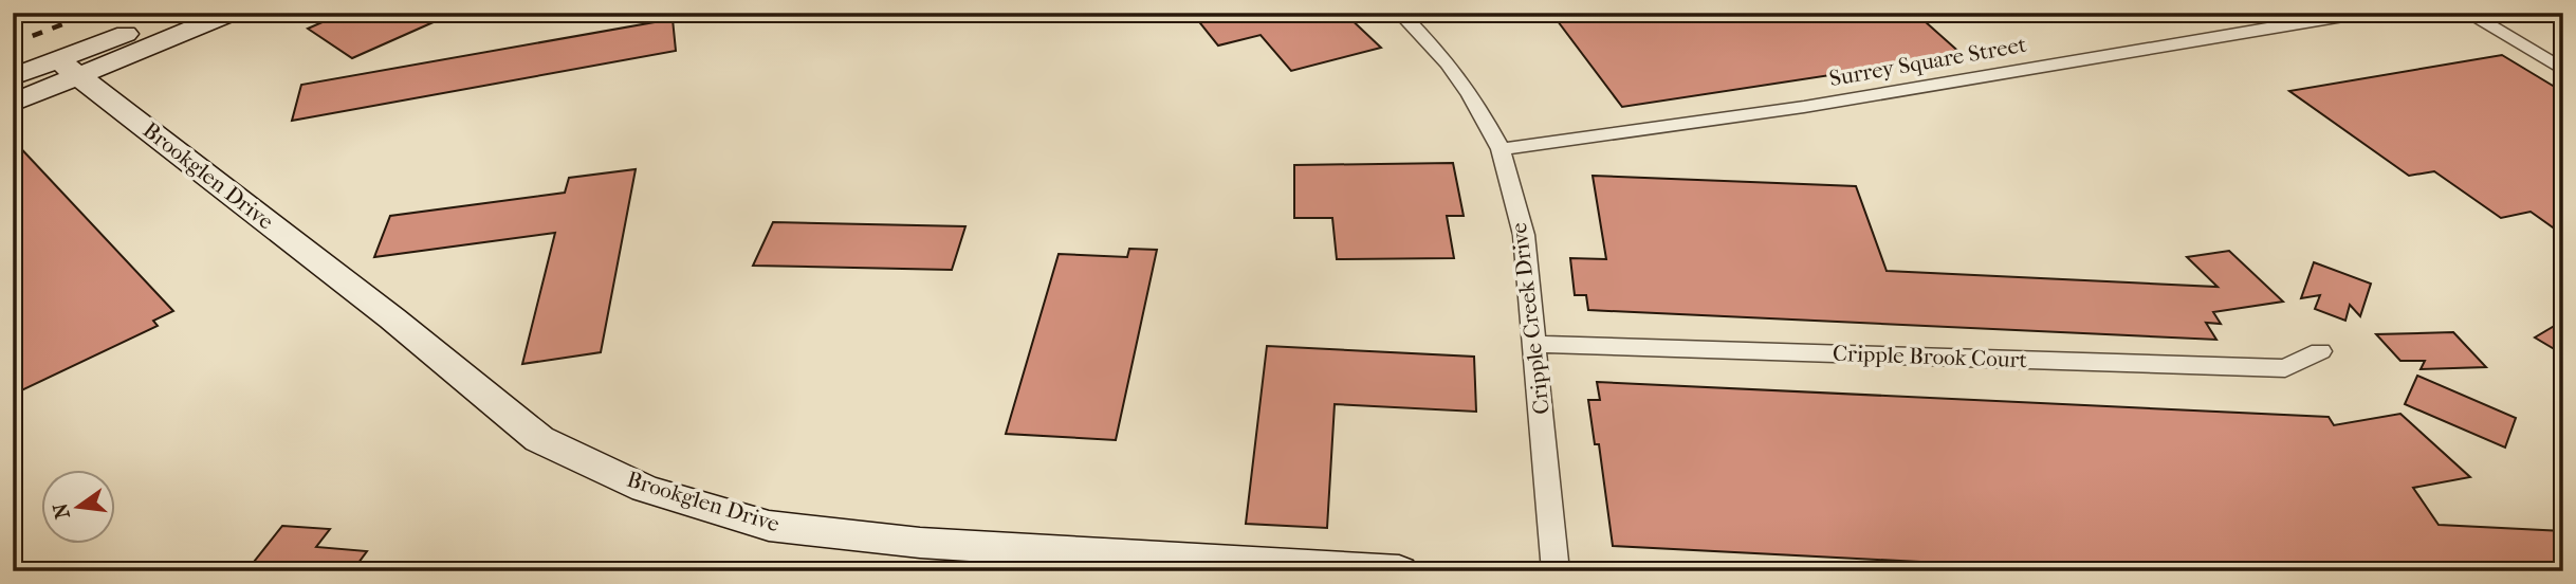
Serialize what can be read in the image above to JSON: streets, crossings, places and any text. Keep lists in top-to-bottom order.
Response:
{
  "streets": {
    "street": [
      "Surrey Square Street",
      "Brookglen Drive",
      "Cripple Creek Drive",
      "Cripple Brook Court"
    ]
  },
  "crossings": [
    ["Surrey Square Street", "Cripple Creek Drive"],
    ["Cripple Creek Drive", "Cripple Brook Court"]
  ],
  "north": "left"
}
